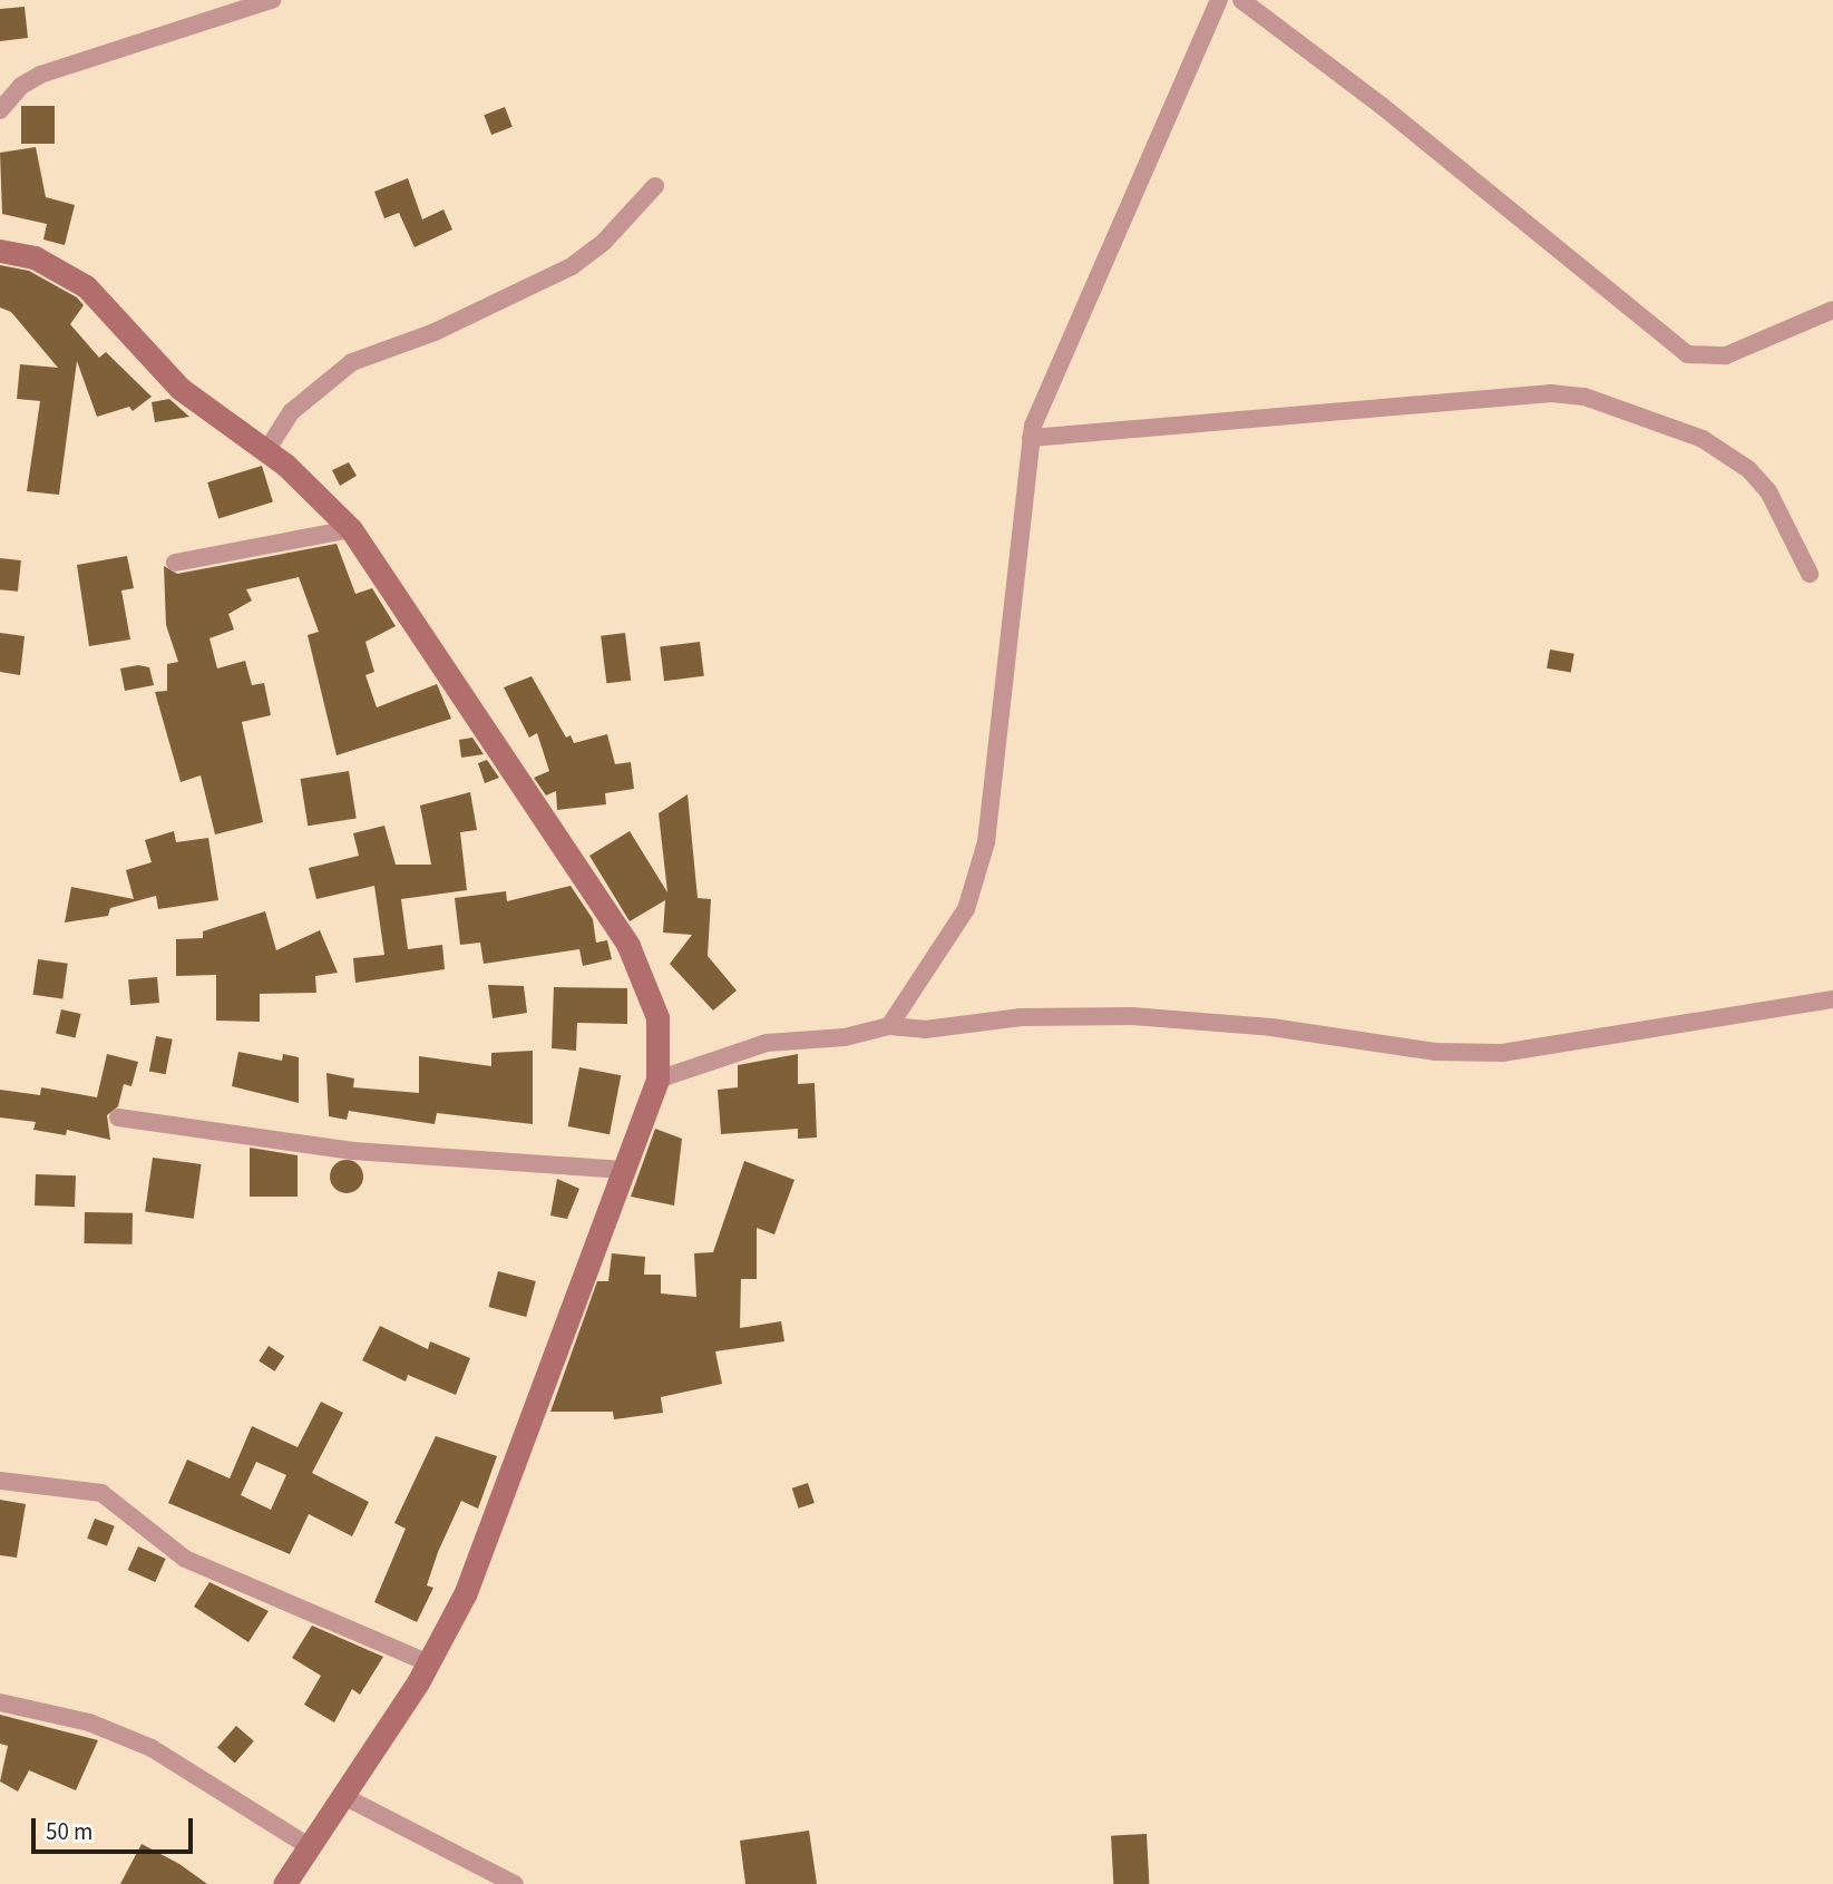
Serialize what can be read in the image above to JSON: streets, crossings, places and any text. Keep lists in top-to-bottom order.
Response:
{
  "scale_bar": "50 m"
}
